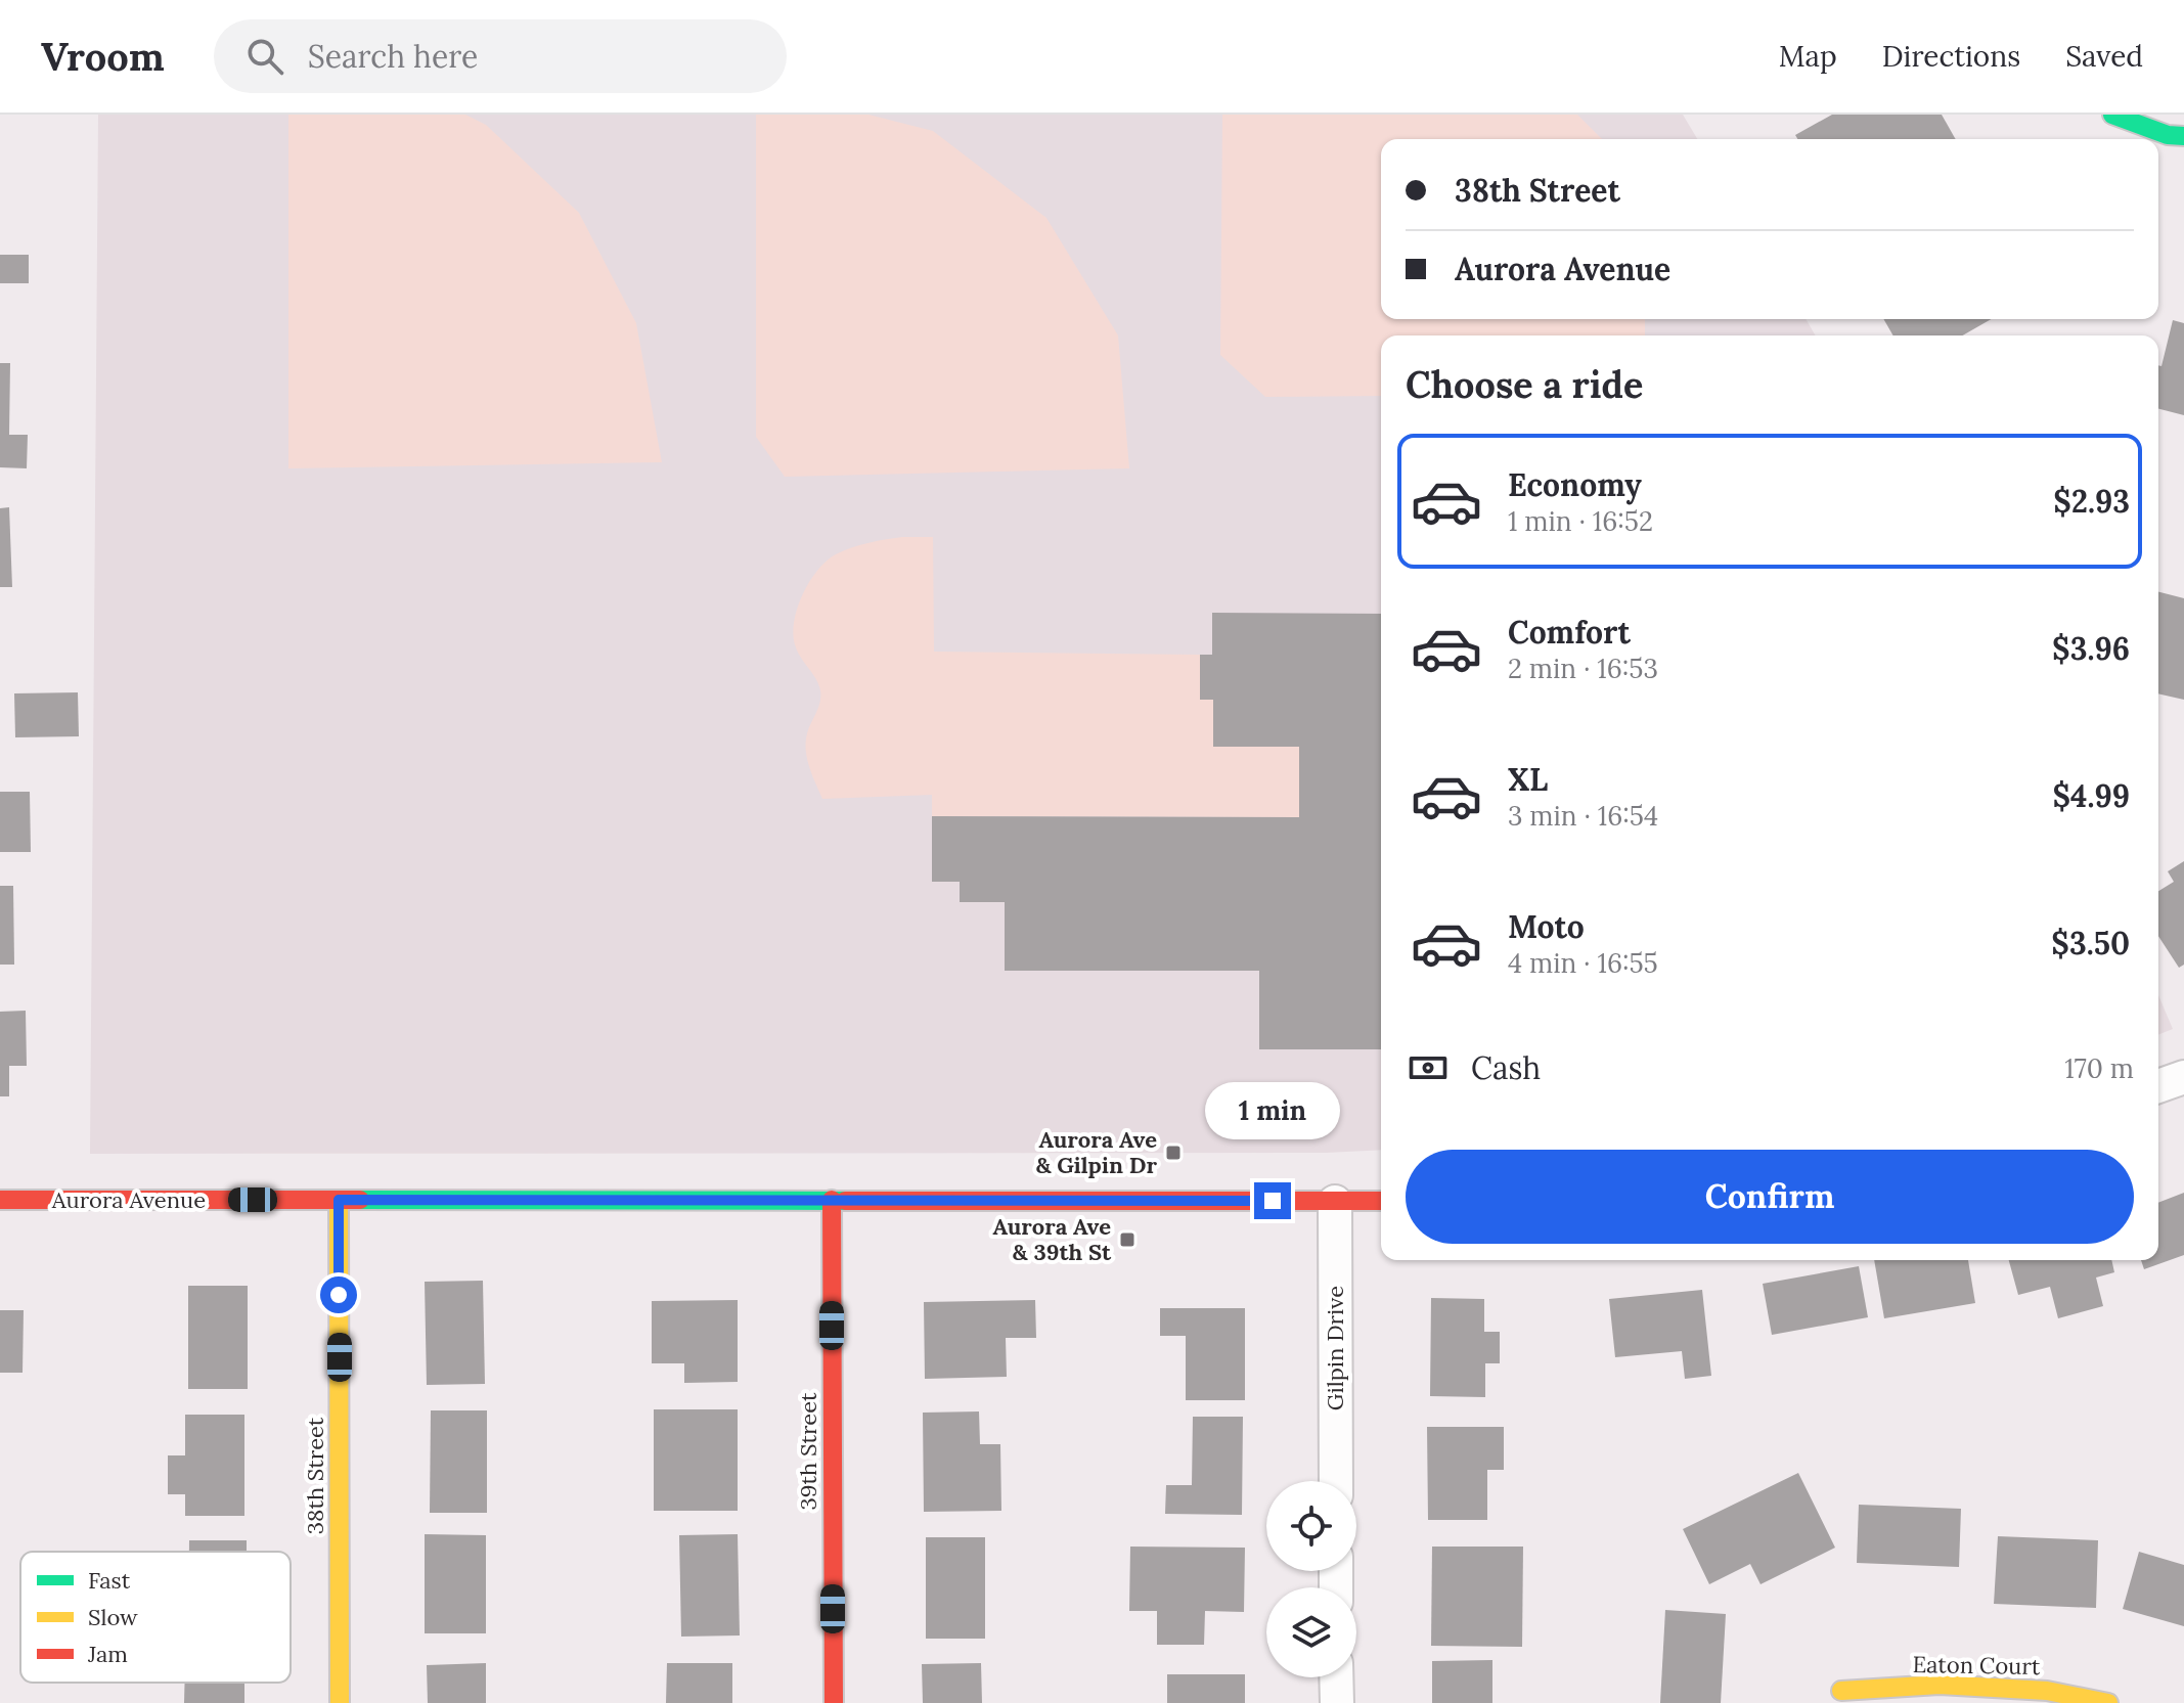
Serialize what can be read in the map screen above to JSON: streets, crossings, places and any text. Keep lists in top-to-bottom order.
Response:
{
  "streets": {
    "street": [
      "Aurora Avenue",
      "Gilpin Drive",
      "39th Street",
      "38th Street",
      "Eaton Court"
    ]
  },
  "crossings": [
    ["Aurora Avenue", "Gilpin Drive"],
    ["Aurora Avenue", "39th Street"],
    ["Aurora Avenue", "38th Street"]
  ],
  "places": {
    "transit": ["Aurora Ave & Gilpin Dr", "Aurora Ave & 39th St"]
  },
  "legend": ["Fast", "Slow", "Jam"],
  "page": {
    "header": "Vroom",
    "search": "Search here",
    "nav": ["Map", "Directions", "Saved"],
    "banner": ["38th Street", "Aurora Avenue"],
    "heading": "Choose a ride",
    "list": [
      {
        "name": "Economy",
        "note": "1 min · 16:52",
        "value": "$2.93"
      },
      {
        "name": "Comfort",
        "note": "2 min · 16:53",
        "value": "$3.96"
      },
      {
        "name": "XL",
        "note": "3 min · 16:54",
        "value": "$4.99"
      },
      {
        "name": "Moto",
        "note": "4 min · 16:55",
        "value": "$3.50"
      }
    ],
    "pay": ["Cash", "170 m"],
    "bubble": "1 min",
    "buttons": "Confirm"
  }
}
